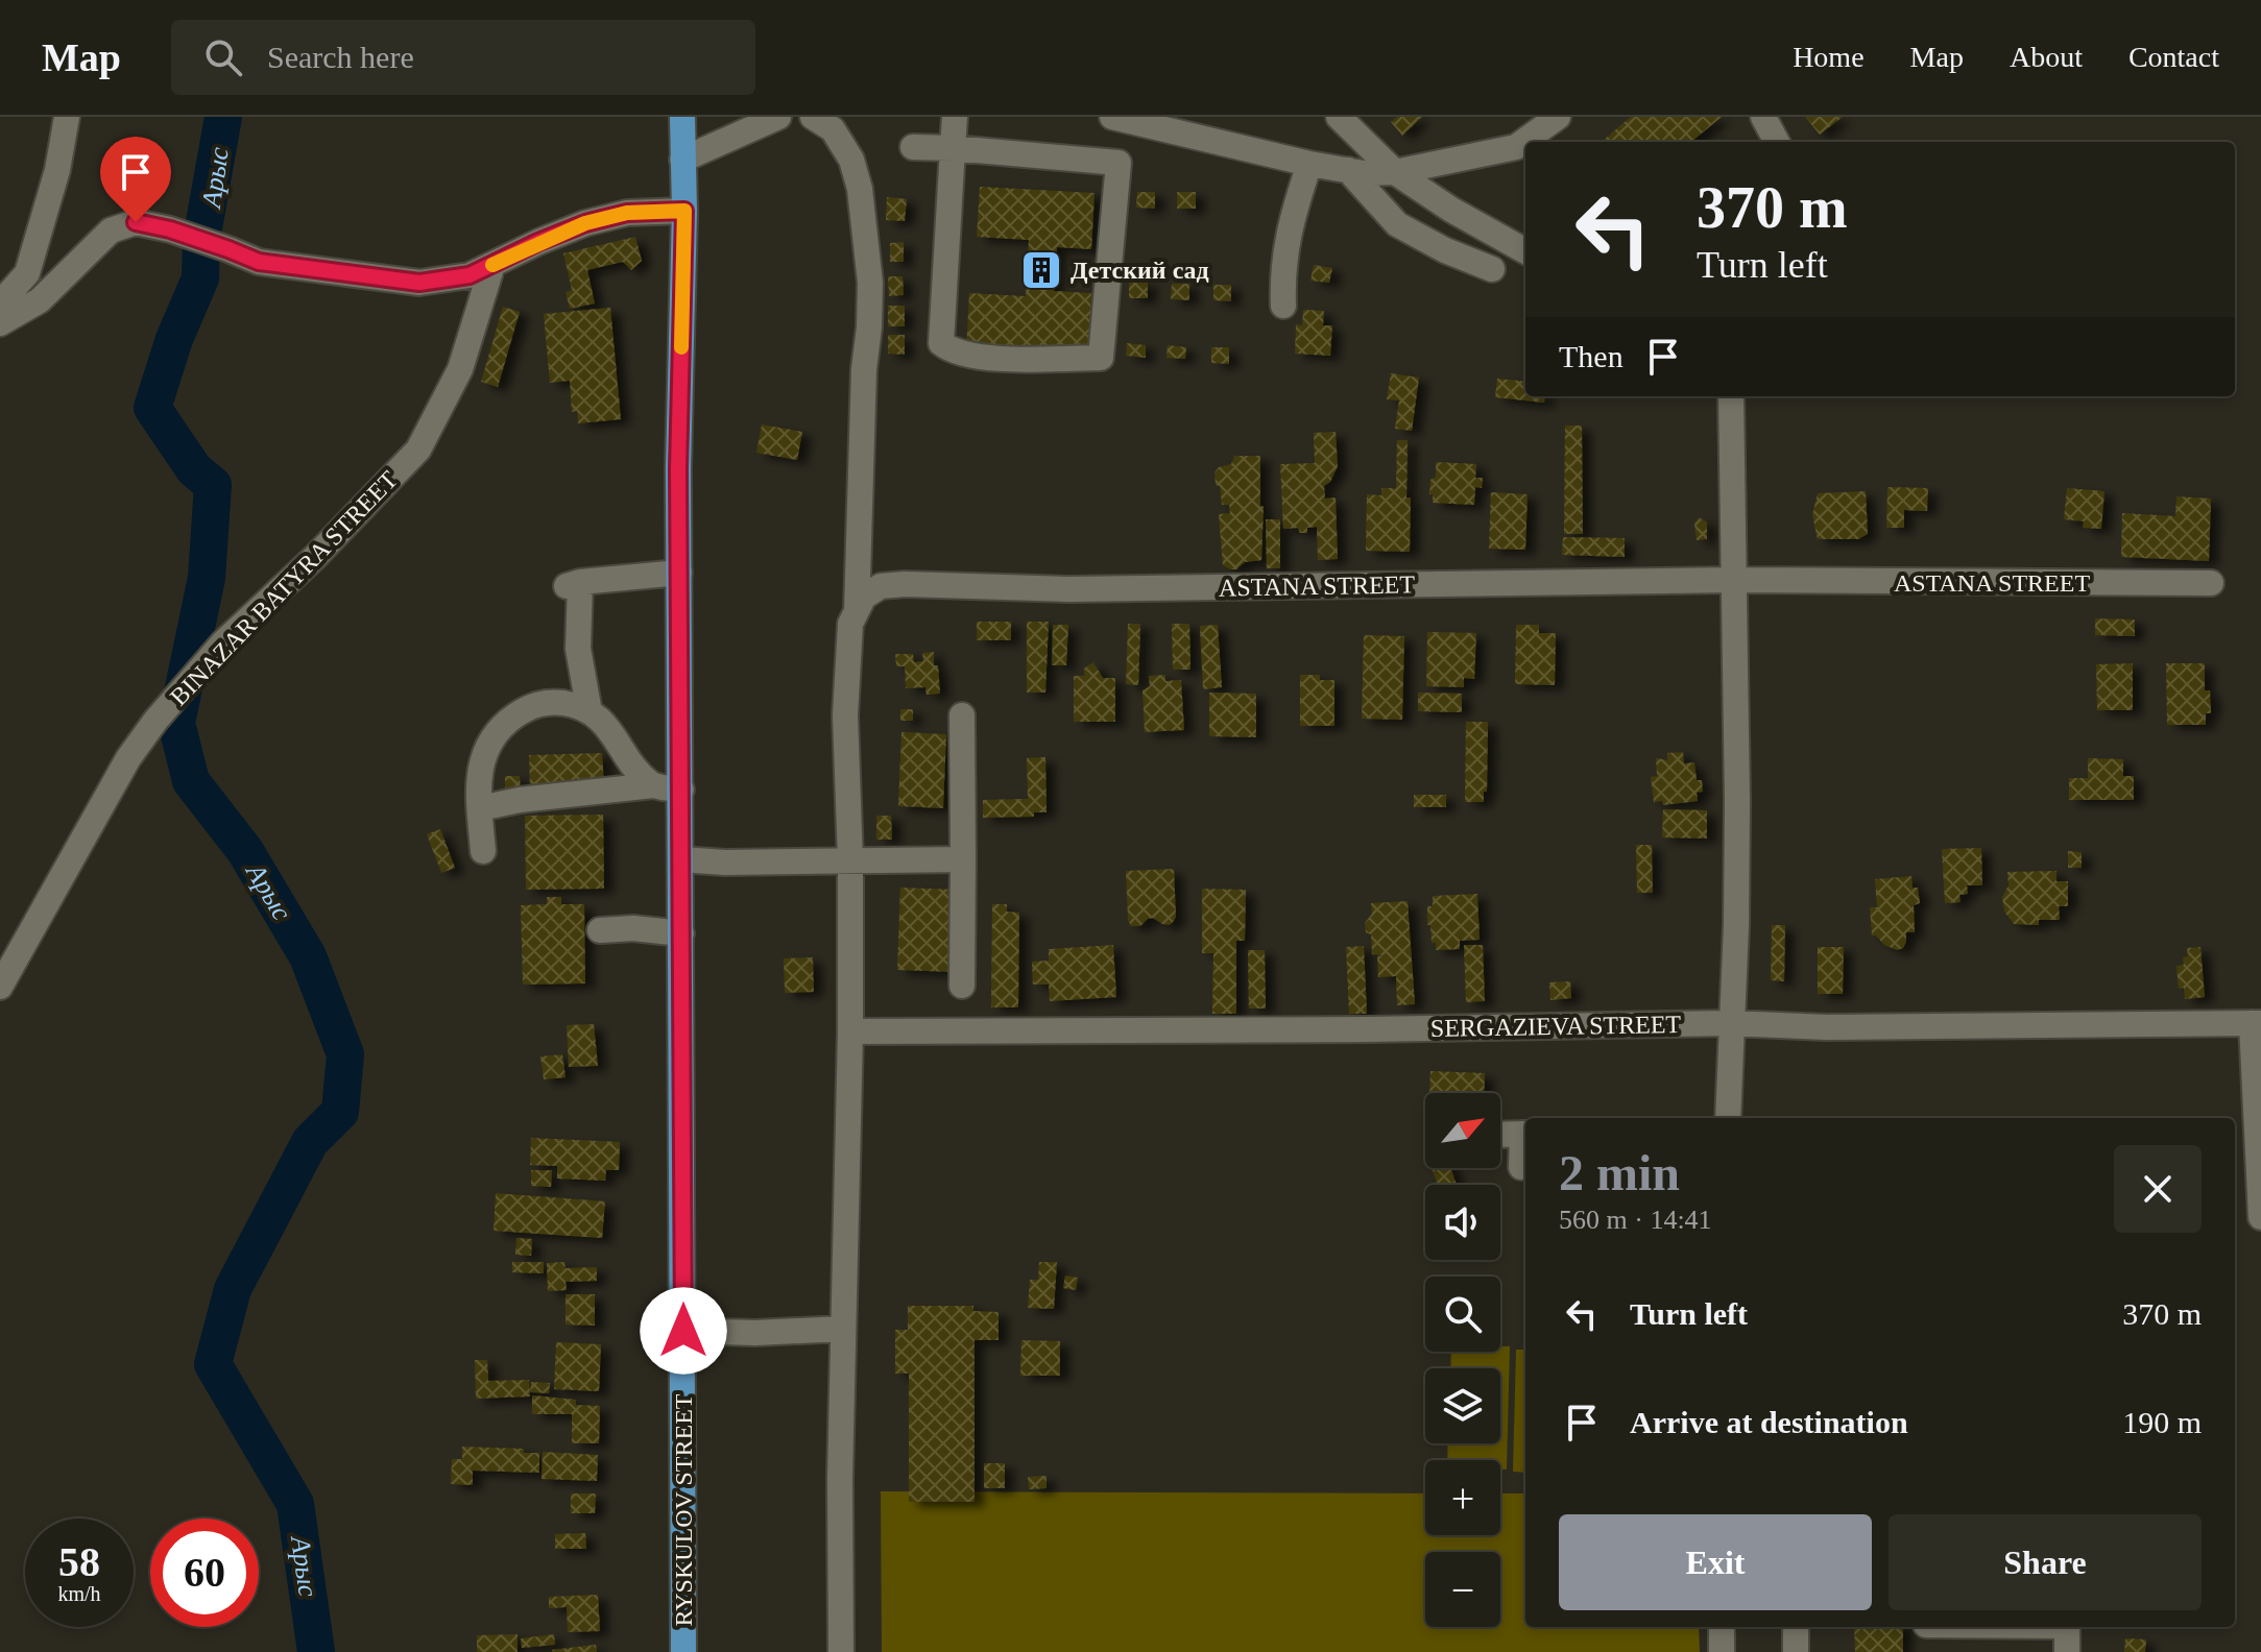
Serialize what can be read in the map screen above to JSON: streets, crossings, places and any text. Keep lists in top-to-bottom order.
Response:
{
  "streets": {
    "main road": ["RYSKULOV STREET"],
    "street": ["ASTANA STREET", "BINAZAR BATYRA STREET", "SERGAZIEVA STREET"]
  },
  "water": ["Арыс"],
  "places": {
    "building": ["Детский сад"]
  },
  "north": "top right",
  "page": {
    "header": "Map",
    "search": "Search here",
    "nav": [
      "Home",
      "Map",
      "About",
      "Contact"
    ],
    "turn": ["370 m", "Turn left"],
    "then": "Then",
    "map_buttons": ["+", "−"],
    "heading": ["2 min", "560 m · 14:41"],
    "list": [
      {
        "name": "Turn left",
        "value": "370 m"
      },
      {
        "name": "Arrive at destination",
        "value": "190 m"
      }
    ],
    "buttons": ["Exit", "Share"],
    "speed": "58 km/h",
    "limit": "60"
  }
}
